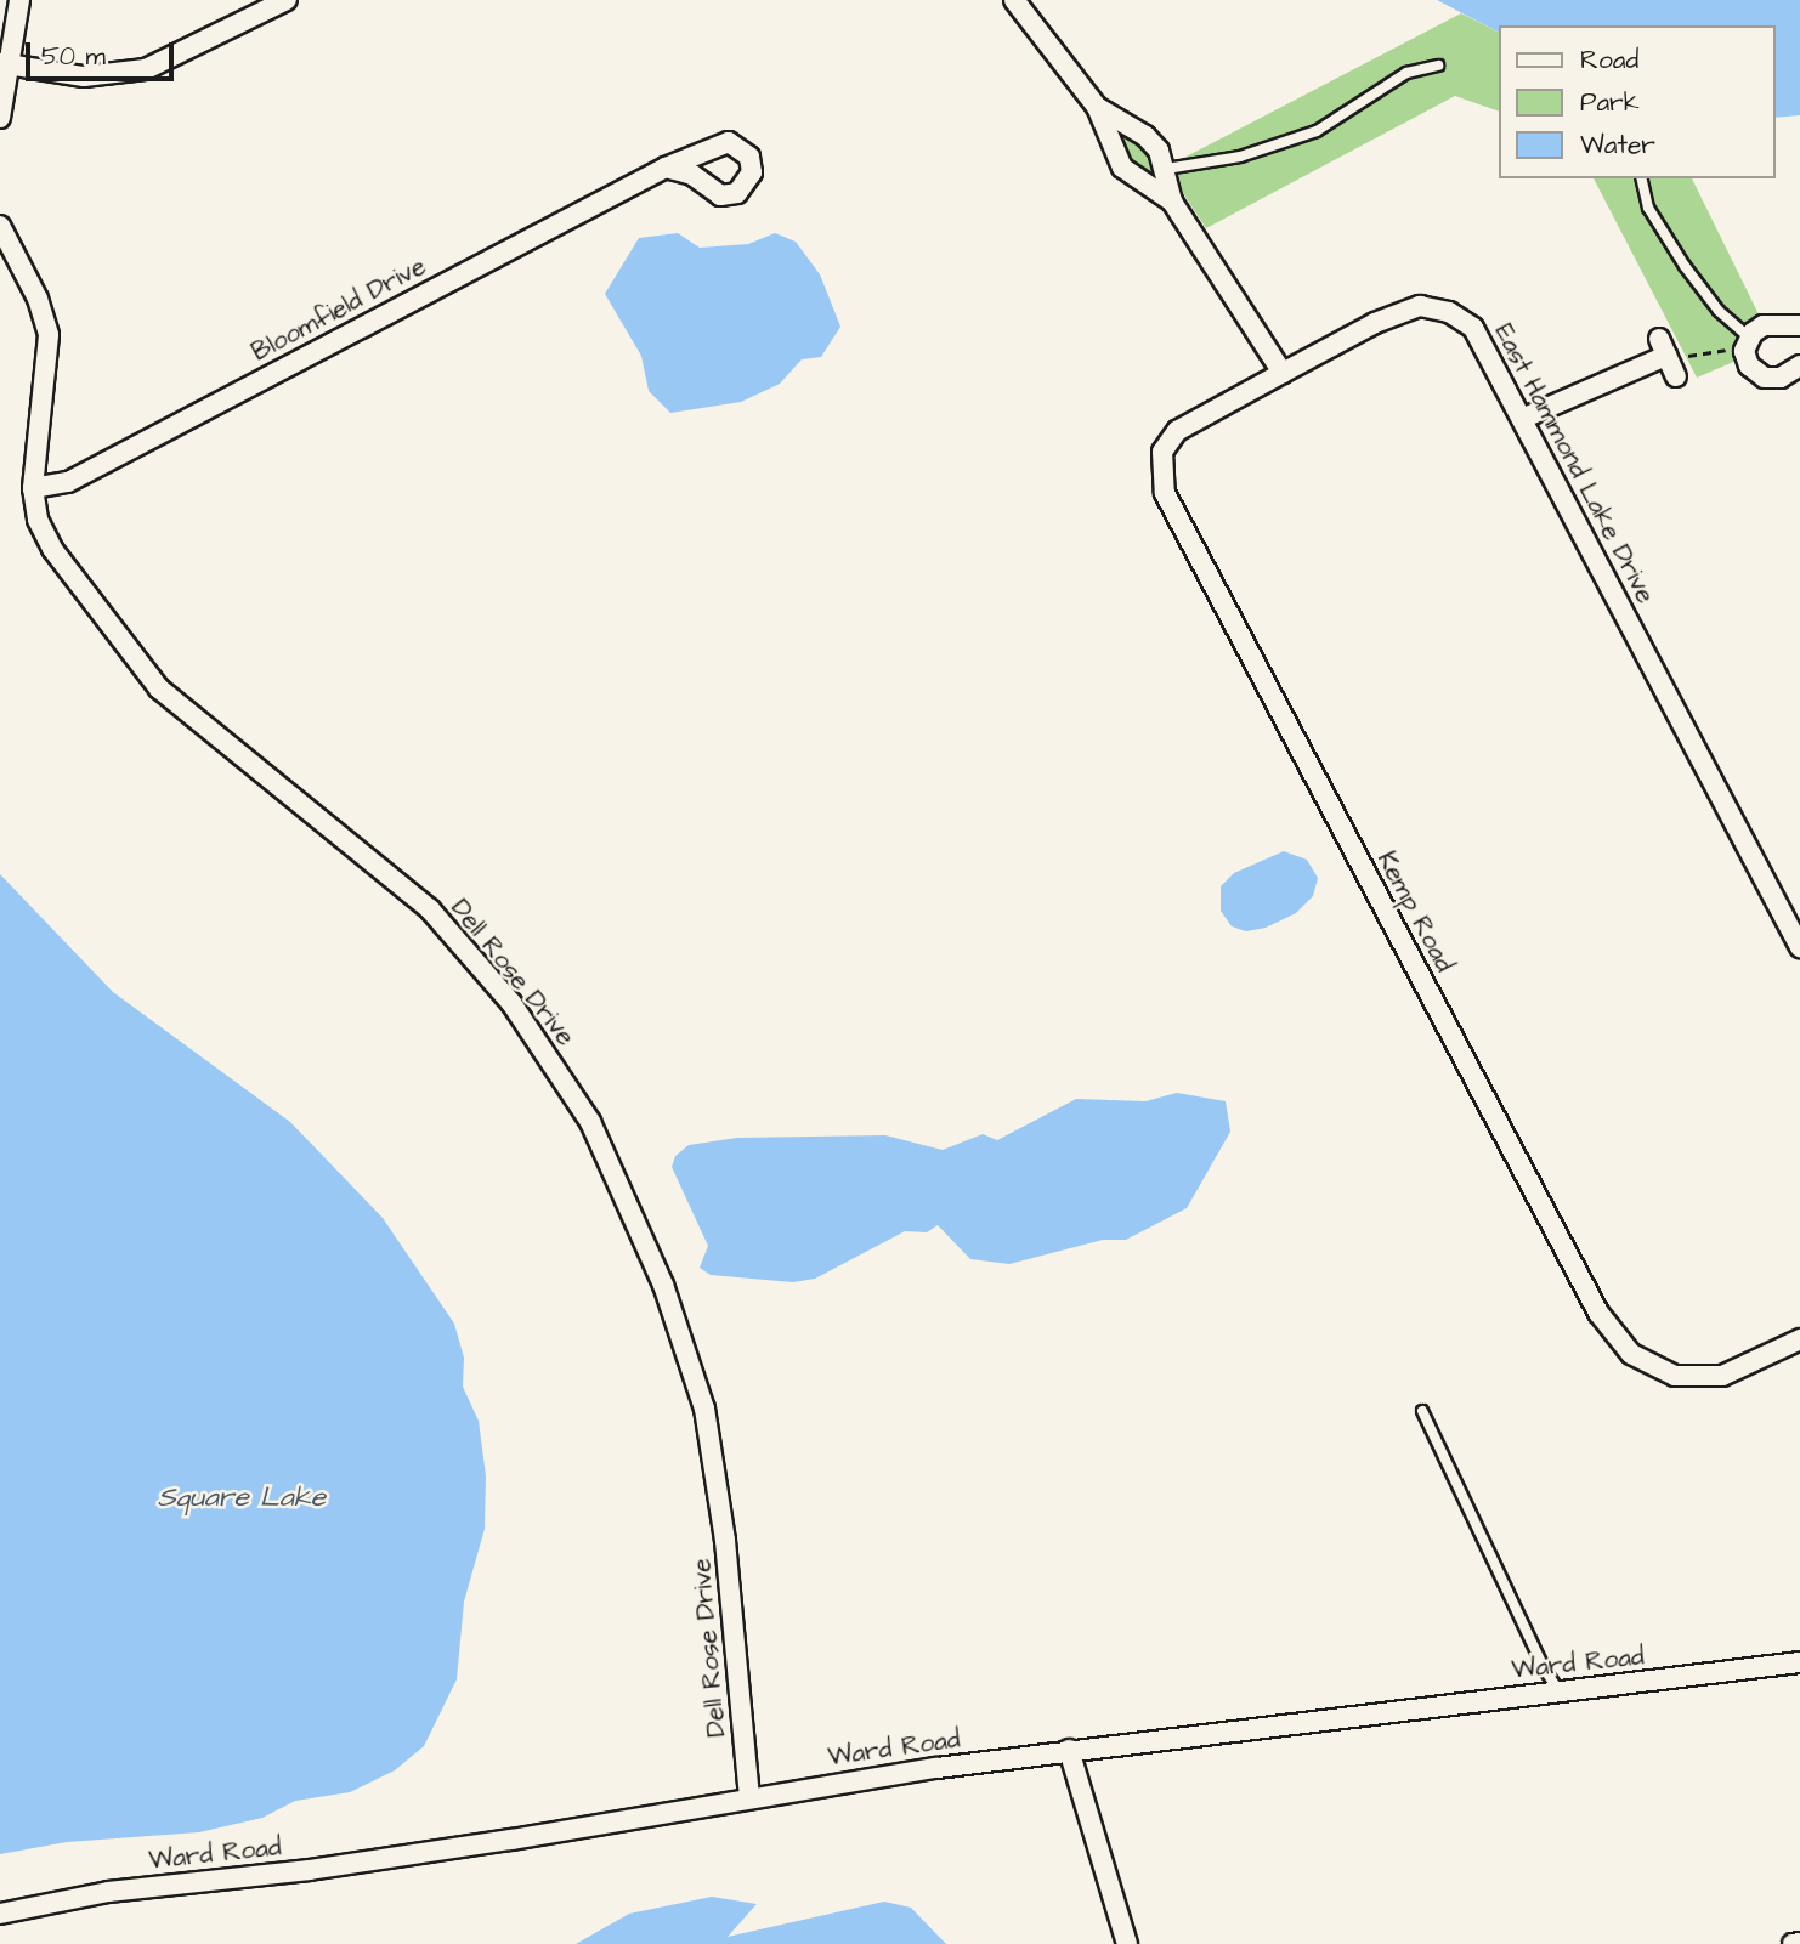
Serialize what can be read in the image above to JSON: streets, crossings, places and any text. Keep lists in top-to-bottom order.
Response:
{
  "streets": {
    "street": [
      "Bloomfield Drive",
      "East Hammond Lake Drive",
      "Kemp Road",
      "Dell Rose Drive",
      "Ward Road"
    ]
  },
  "crossings": [
    ["Bloomfield Drive", "Dell Rose Drive"],
    ["East Hammond Lake Drive", "Kemp Road"],
    ["Dell Rose Drive", "Ward Road"]
  ],
  "water": ["Square Lake"],
  "legend": ["Road", "Park", "Water"],
  "scale_bar": "50 m"
}
